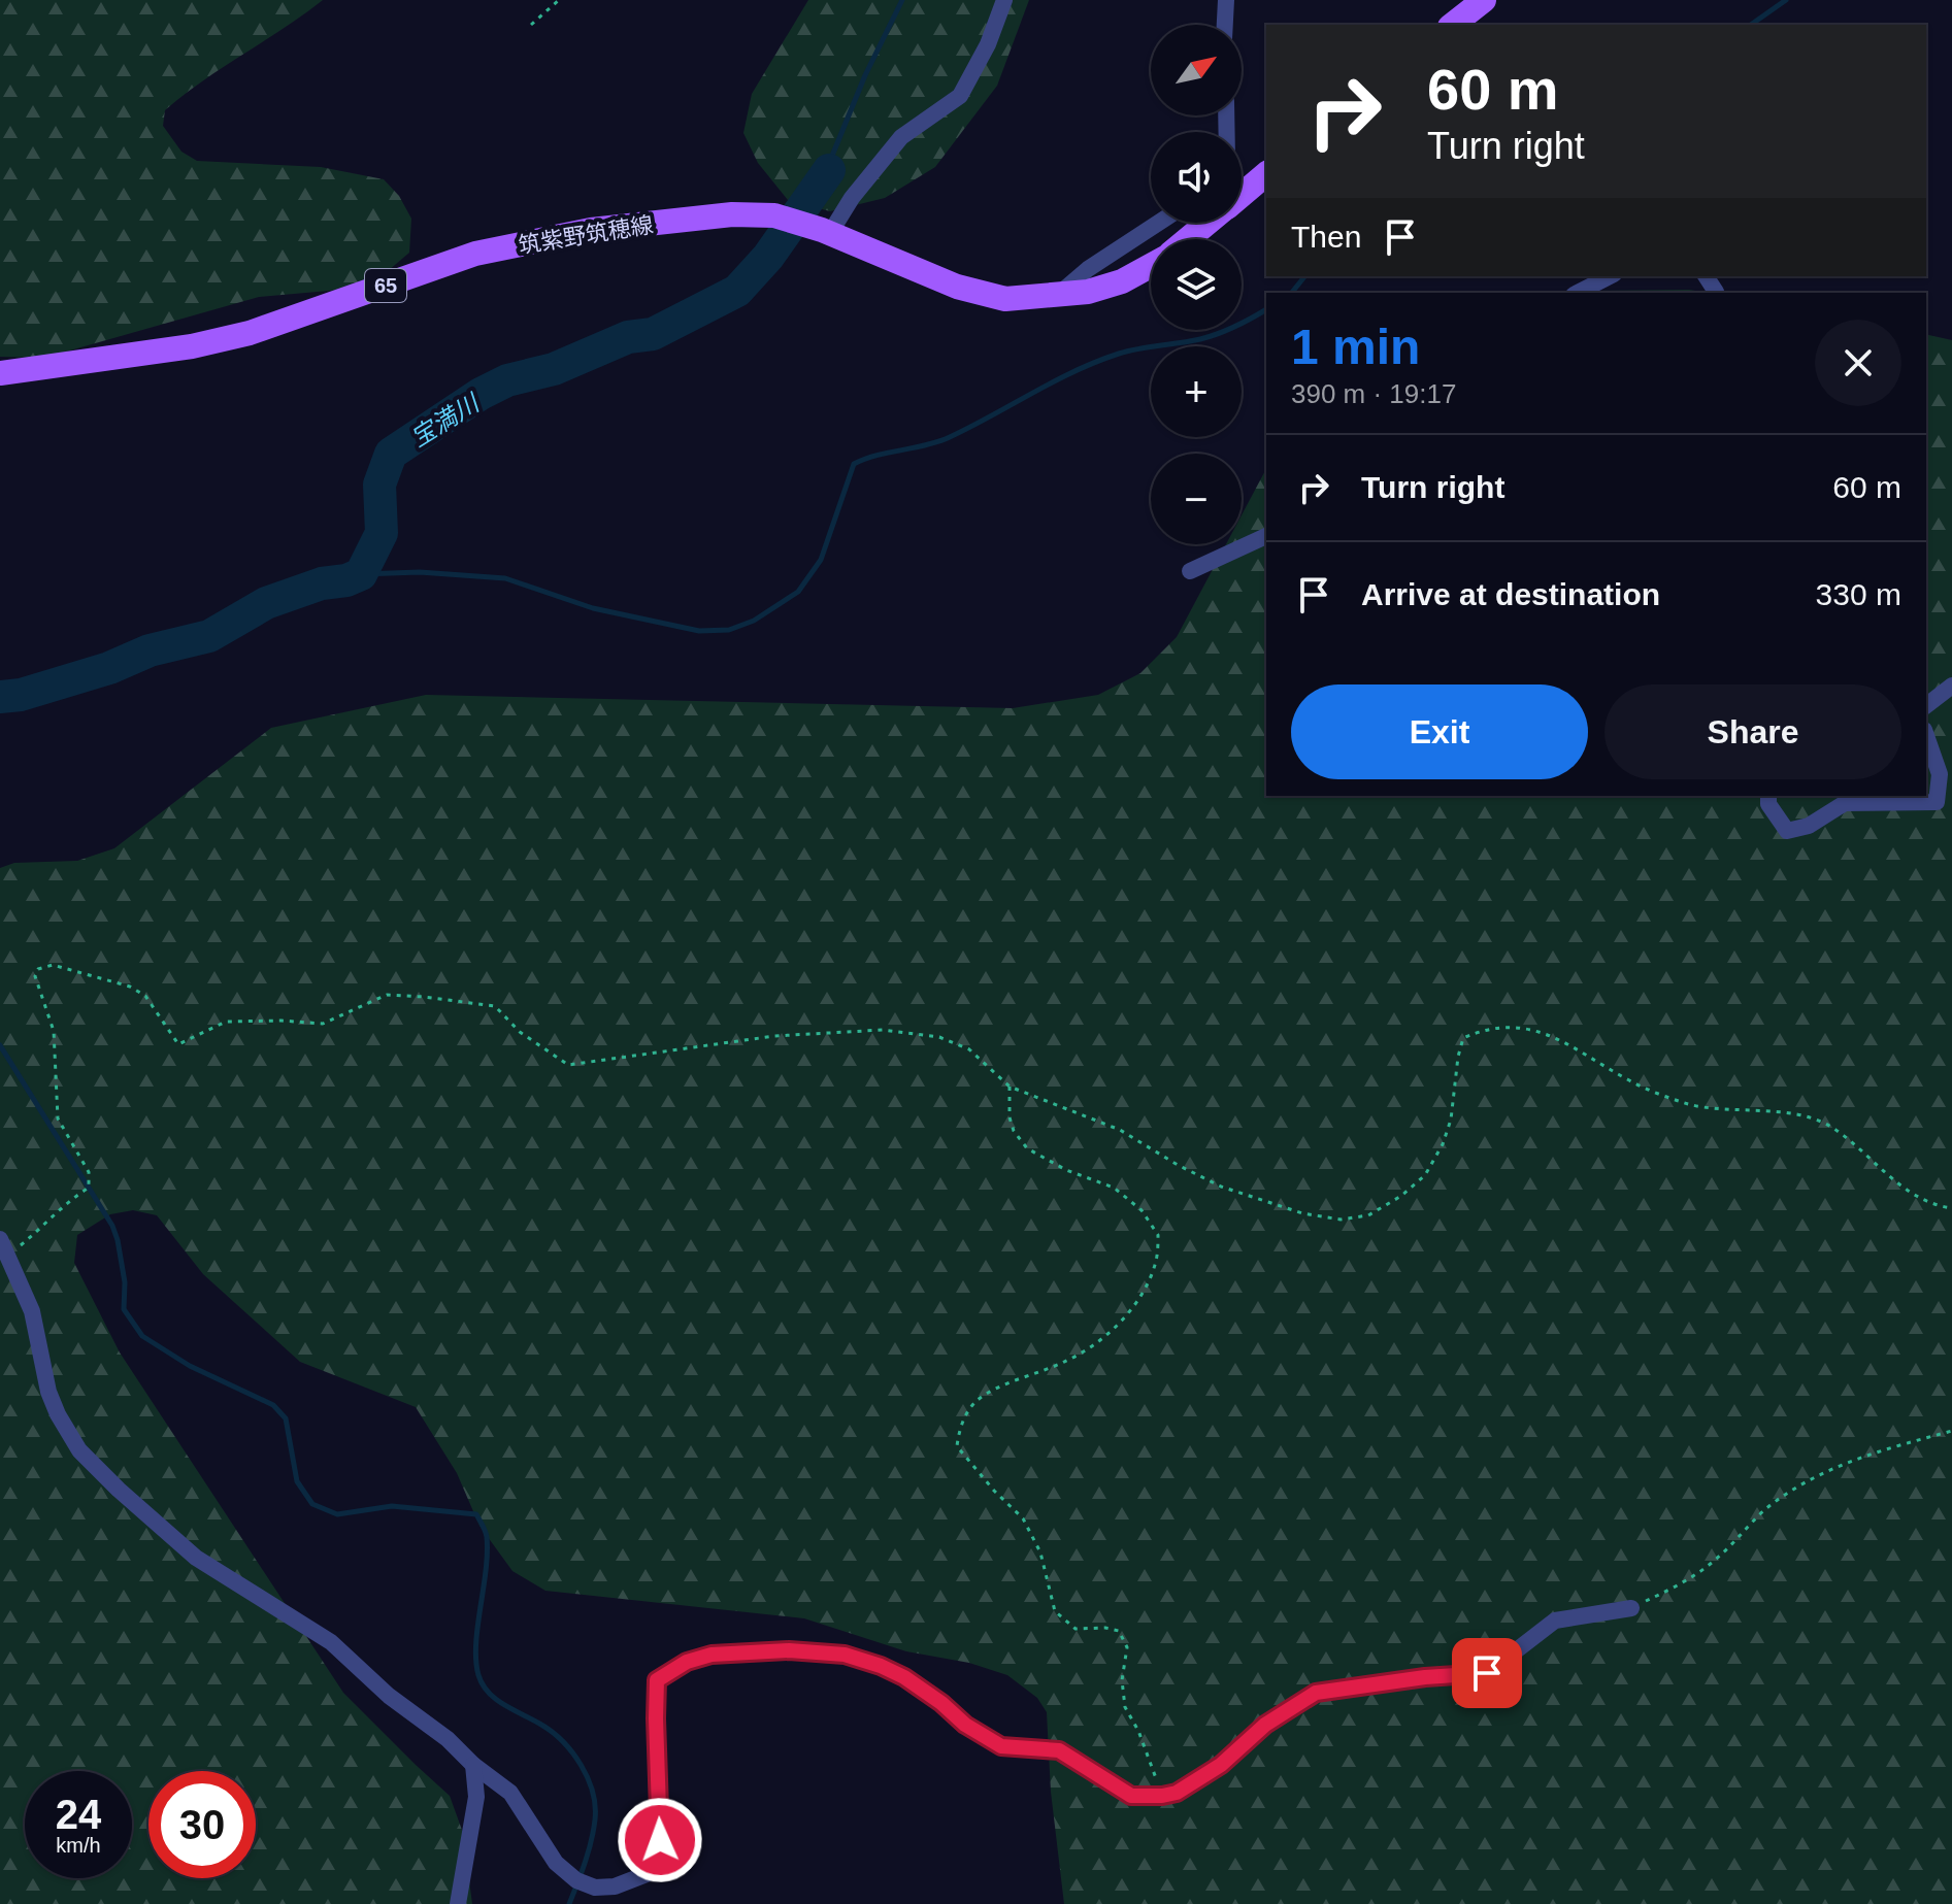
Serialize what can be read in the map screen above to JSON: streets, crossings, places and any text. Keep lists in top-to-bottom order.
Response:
{
  "streets": {
    "main road": ["筑紫野筑穂線", "65"]
  },
  "water": ["宝満川"],
  "north": "top right",
  "page": {
    "map_buttons": ["+", "−"],
    "turn": ["60 m", "Turn right"],
    "then": "Then",
    "heading": ["1 min", "390 m · 19:17"],
    "list": [
      {
        "name": "Turn right",
        "value": "60 m"
      },
      {
        "name": "Arrive at destination",
        "value": "330 m"
      }
    ],
    "buttons": ["Exit", "Share"],
    "speed": "24 km/h",
    "limit": "30"
  }
}
